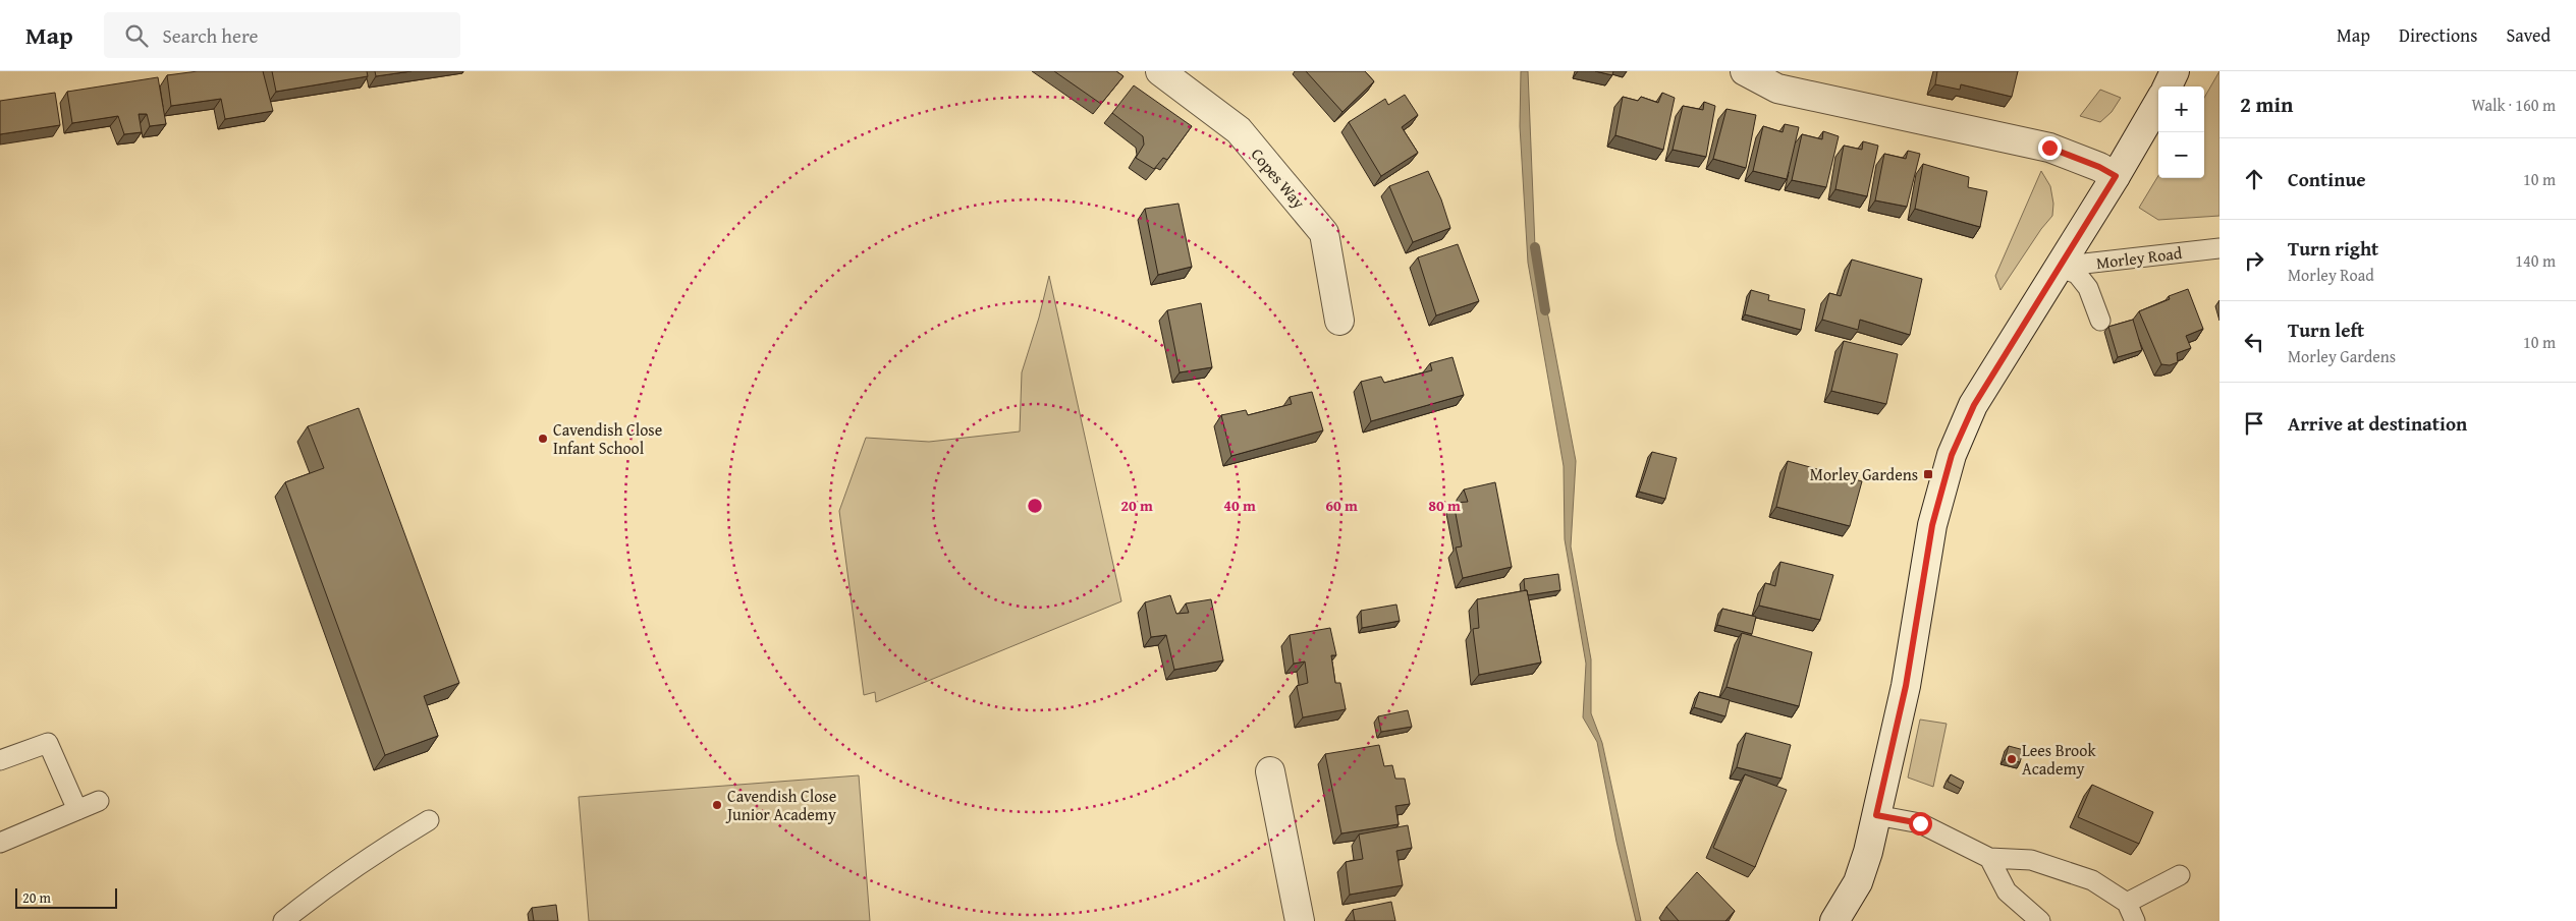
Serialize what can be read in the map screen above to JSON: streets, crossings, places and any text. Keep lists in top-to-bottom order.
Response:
{
  "streets": {
    "street": ["Copes Way", "Morley Road"]
  },
  "places": {
    "other": ["Cavendish Close Infant School", "Lees Brook Academy", "Cavendish Close Junior Academy"],
    "transit": ["Morley Gardens"]
  },
  "scale_bar": "20 m",
  "page": {
    "header": "Map",
    "search": "Search here",
    "nav": ["Map", "Directions", "Saved"],
    "heading": ["2 min", "Walk · 160 m"],
    "map_buttons": ["+", "−"],
    "list": [
      ["Continue", "10 m"],
      ["Turn right", "Morley Road", "140 m"],
      ["Turn left", "Morley Gardens", "10 m"],
      "Arrive at destination"
    ],
    "scale": "20 m"
  },
  "rings": [
    "20 m",
    "40 m",
    "60 m",
    "80 m"
  ]
}
